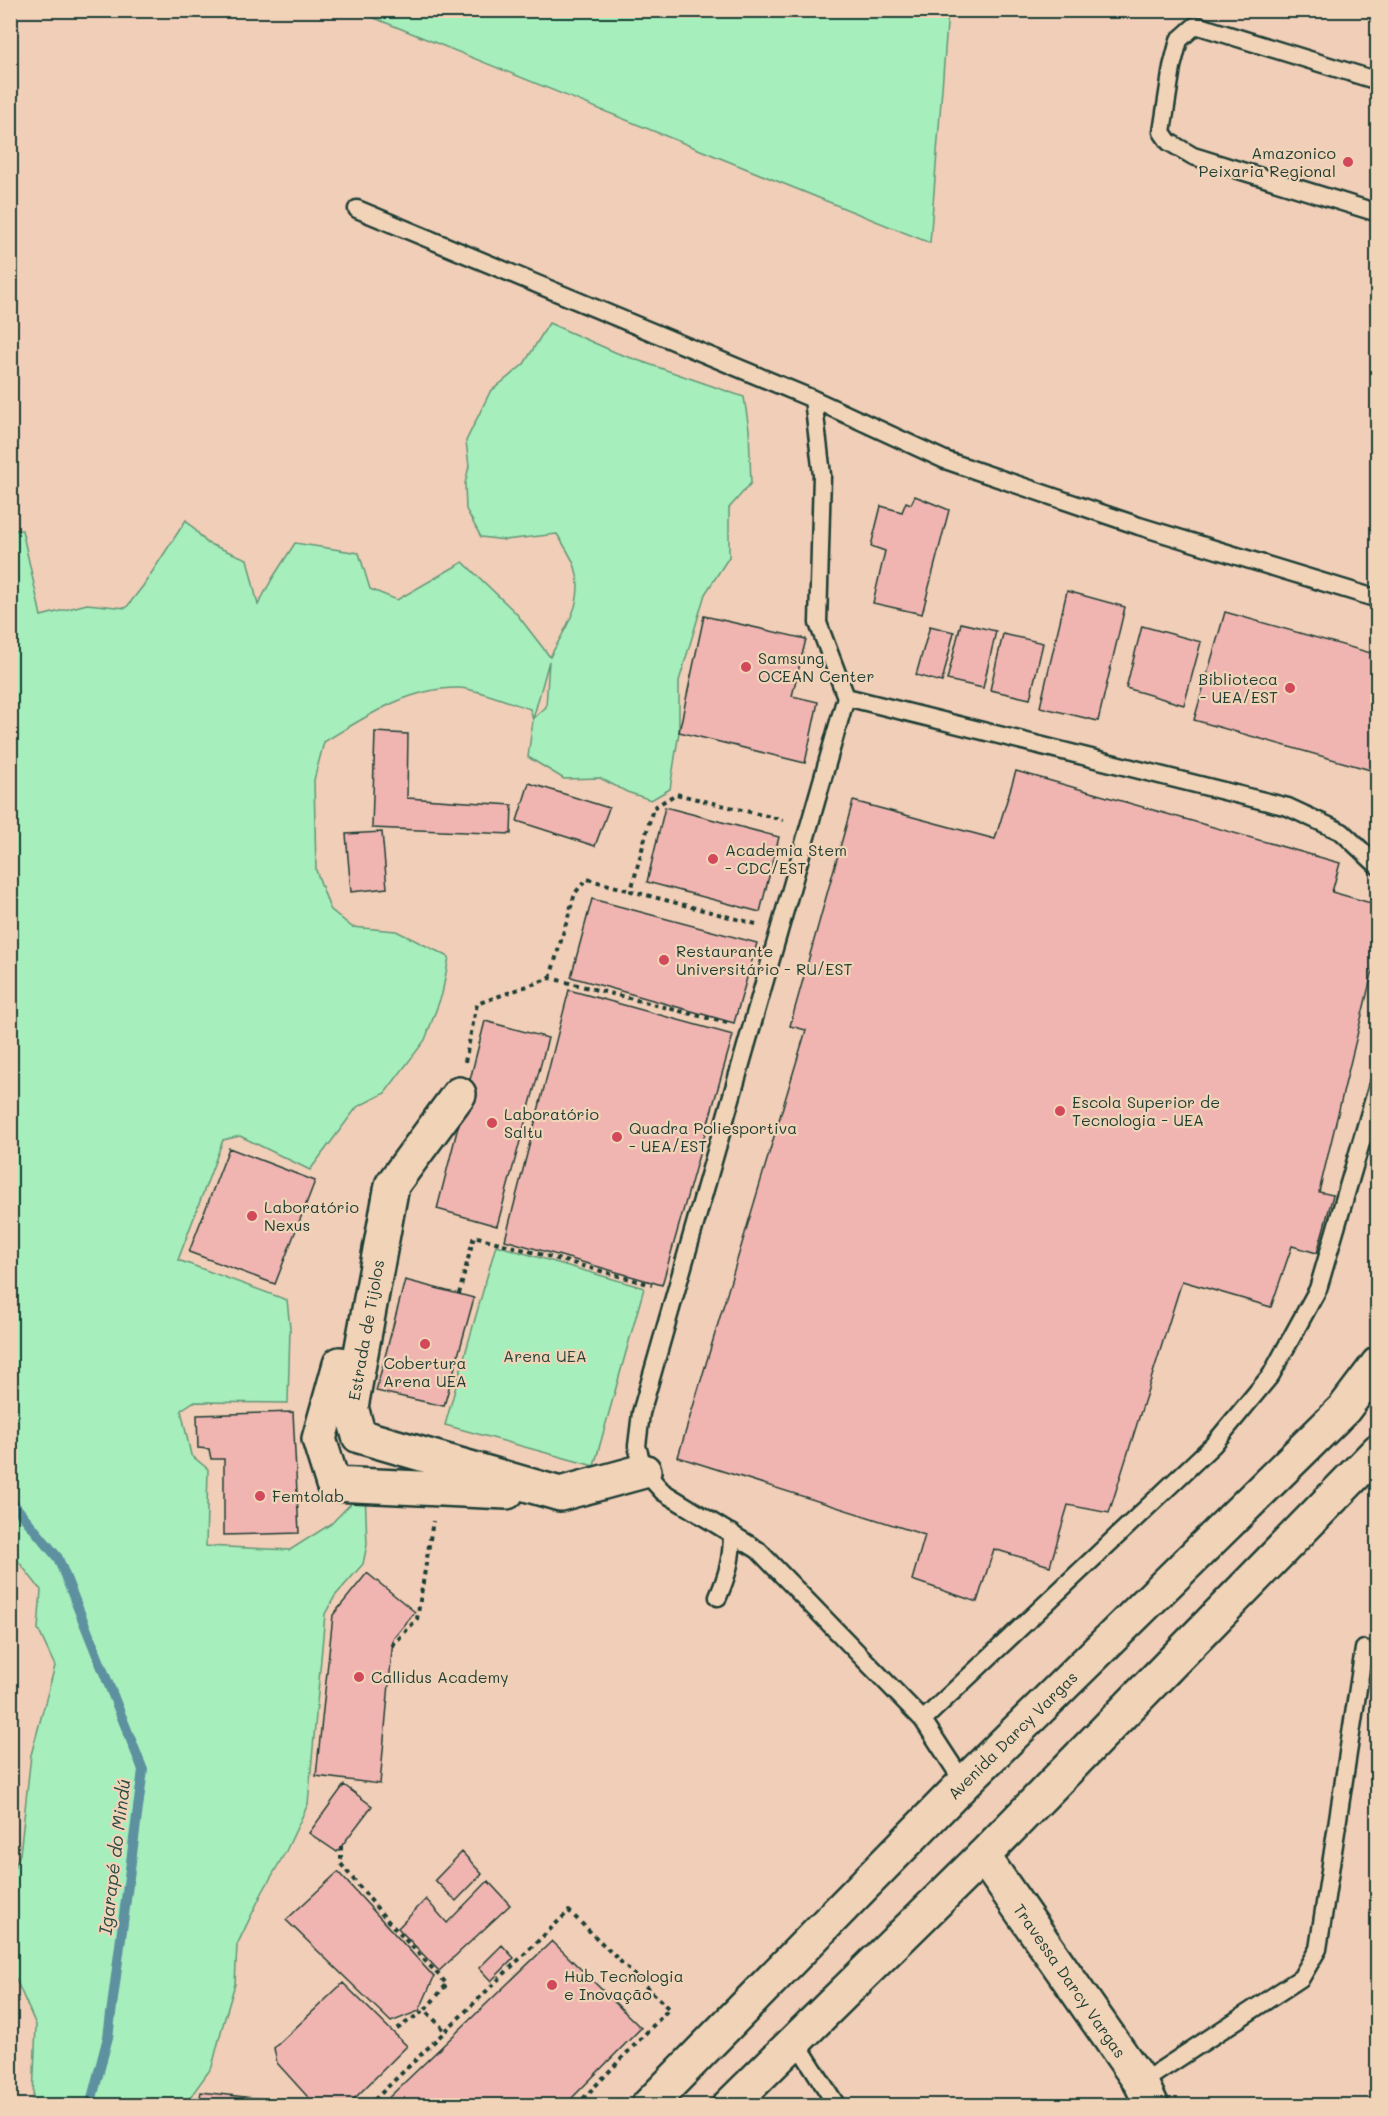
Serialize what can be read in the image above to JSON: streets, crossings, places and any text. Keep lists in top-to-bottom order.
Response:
{
  "streets": {
    "main road": ["Estrada de Tijolos", "Avenida Darcy Vargas", "Travessa Darcy Vargas"]
  },
  "water": ["Igarapé do Mindú"],
  "parks": ["Arena UEA"],
  "places": [
    "Amazonico Peixaria Regional",
    "Samsung OCEAN Center",
    "Biblioteca - UEA/EST",
    "Academia Stem - CDC/EST",
    "Restaurante Universitário - RU/EST",
    "Escola Superior de Tecnologia - UEA",
    "Laboratório Saltu",
    "Quadra Poliesportiva - UEA/EST",
    "Laboratório Nexus",
    "Cobertura Arena UEA",
    "Femtolab",
    "Callidus Academy",
    "Hub Tecnologia e Inovação"
  ]
}
